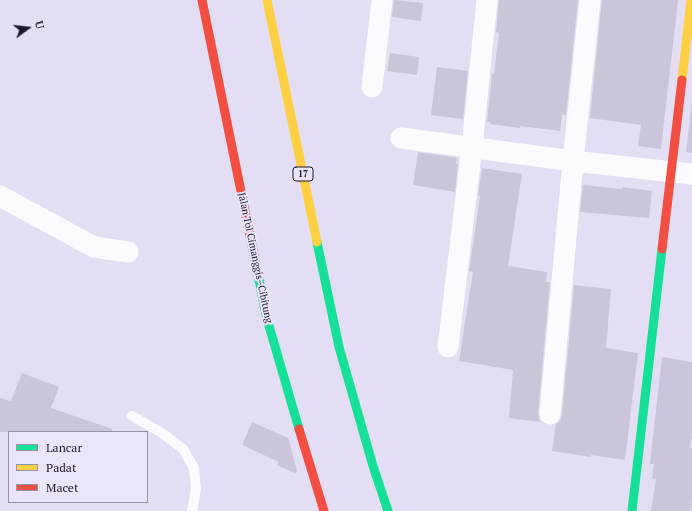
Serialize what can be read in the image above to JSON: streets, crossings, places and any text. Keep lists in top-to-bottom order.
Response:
{
  "streets": {
    "main road": ["17", "Jalan Tol Cimanggis–Cibitung"]
  },
  "legend": ["Lancar", "Padat", "Macet"],
  "north": "right"
}
